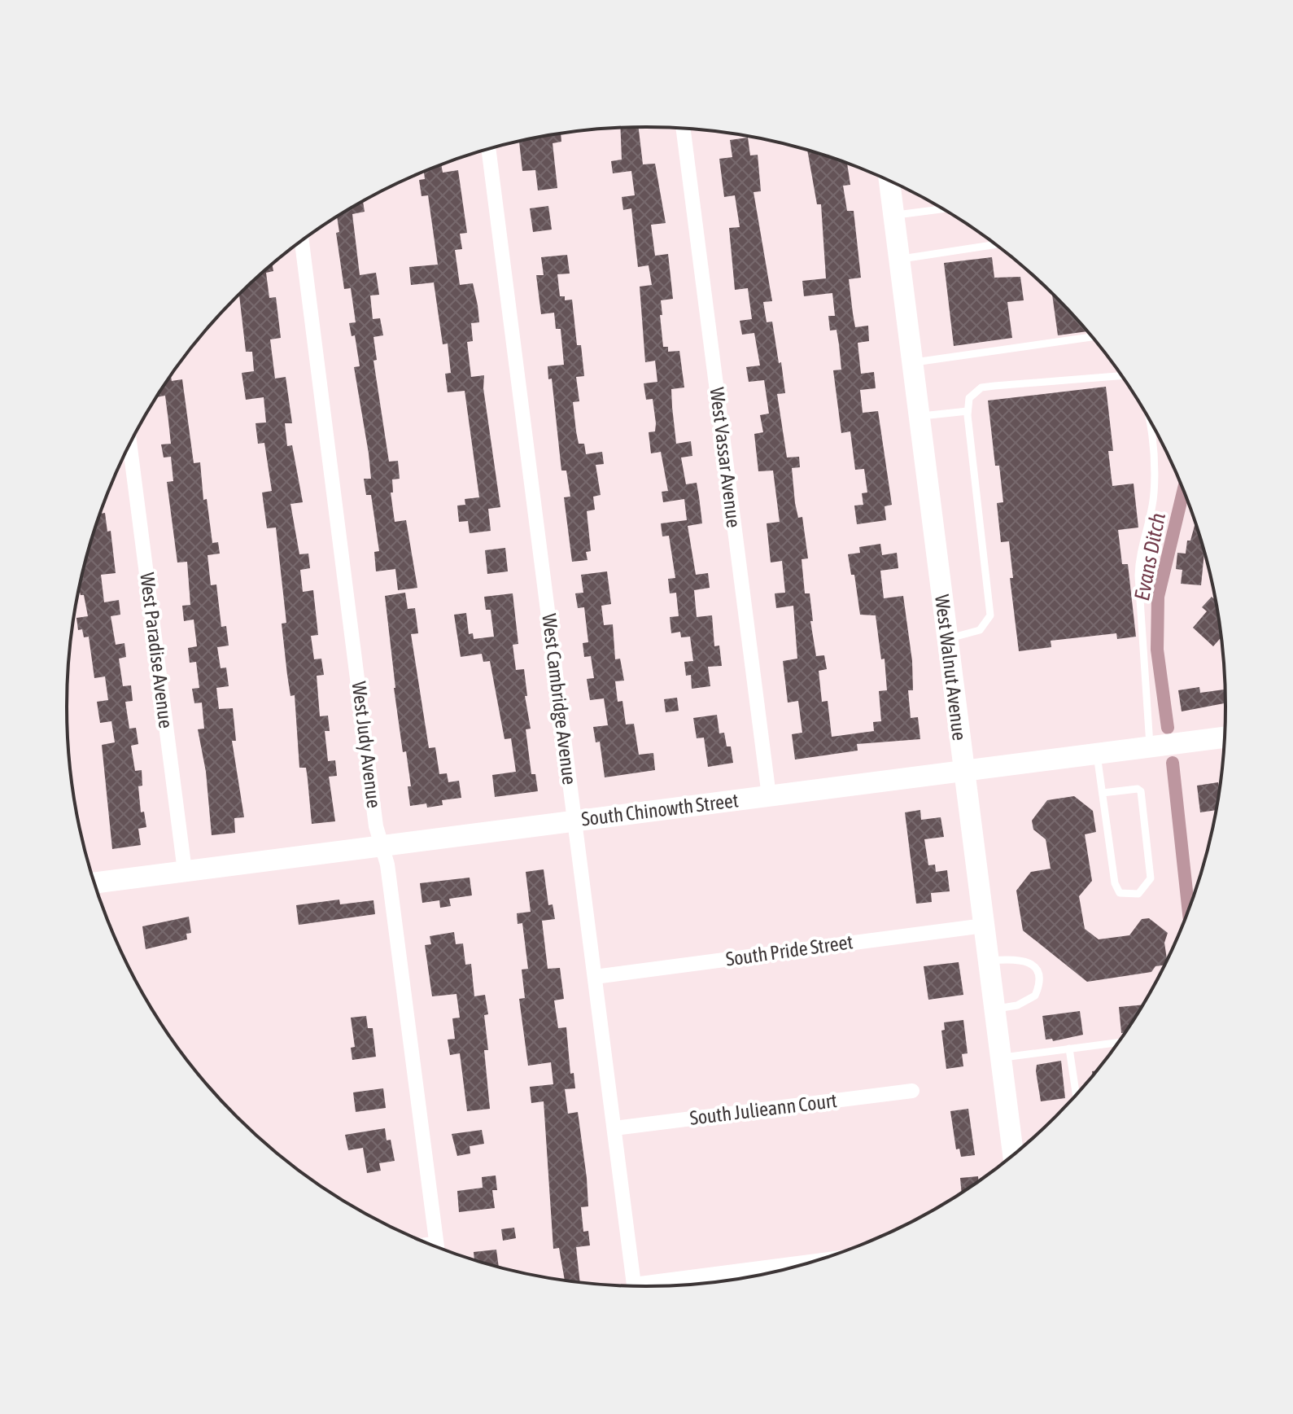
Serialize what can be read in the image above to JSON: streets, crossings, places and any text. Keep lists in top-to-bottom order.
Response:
{
  "streets": {
    "street": [
      "West Vassar Avenue",
      "West Paradise Avenue",
      "West Walnut Avenue",
      "West Cambridge Avenue",
      "West Judy Avenue",
      "South Chinowth Street",
      "South Pride Street",
      "South Julieann Court"
    ]
  },
  "crossings": [
    ["West Vassar Avenue", "South Chinowth Street"],
    ["West Paradise Avenue", "South Chinowth Street"],
    ["West Walnut Avenue", "South Chinowth Street"],
    ["West Walnut Avenue", "South Pride Street"],
    ["West Cambridge Avenue", "South Chinowth Street"],
    ["West Cambridge Avenue", "South Pride Street"],
    ["West Cambridge Avenue", "South Julieann Court"],
    ["West Judy Avenue", "South Chinowth Street"]
  ],
  "water": ["Evans Ditch"]
}
